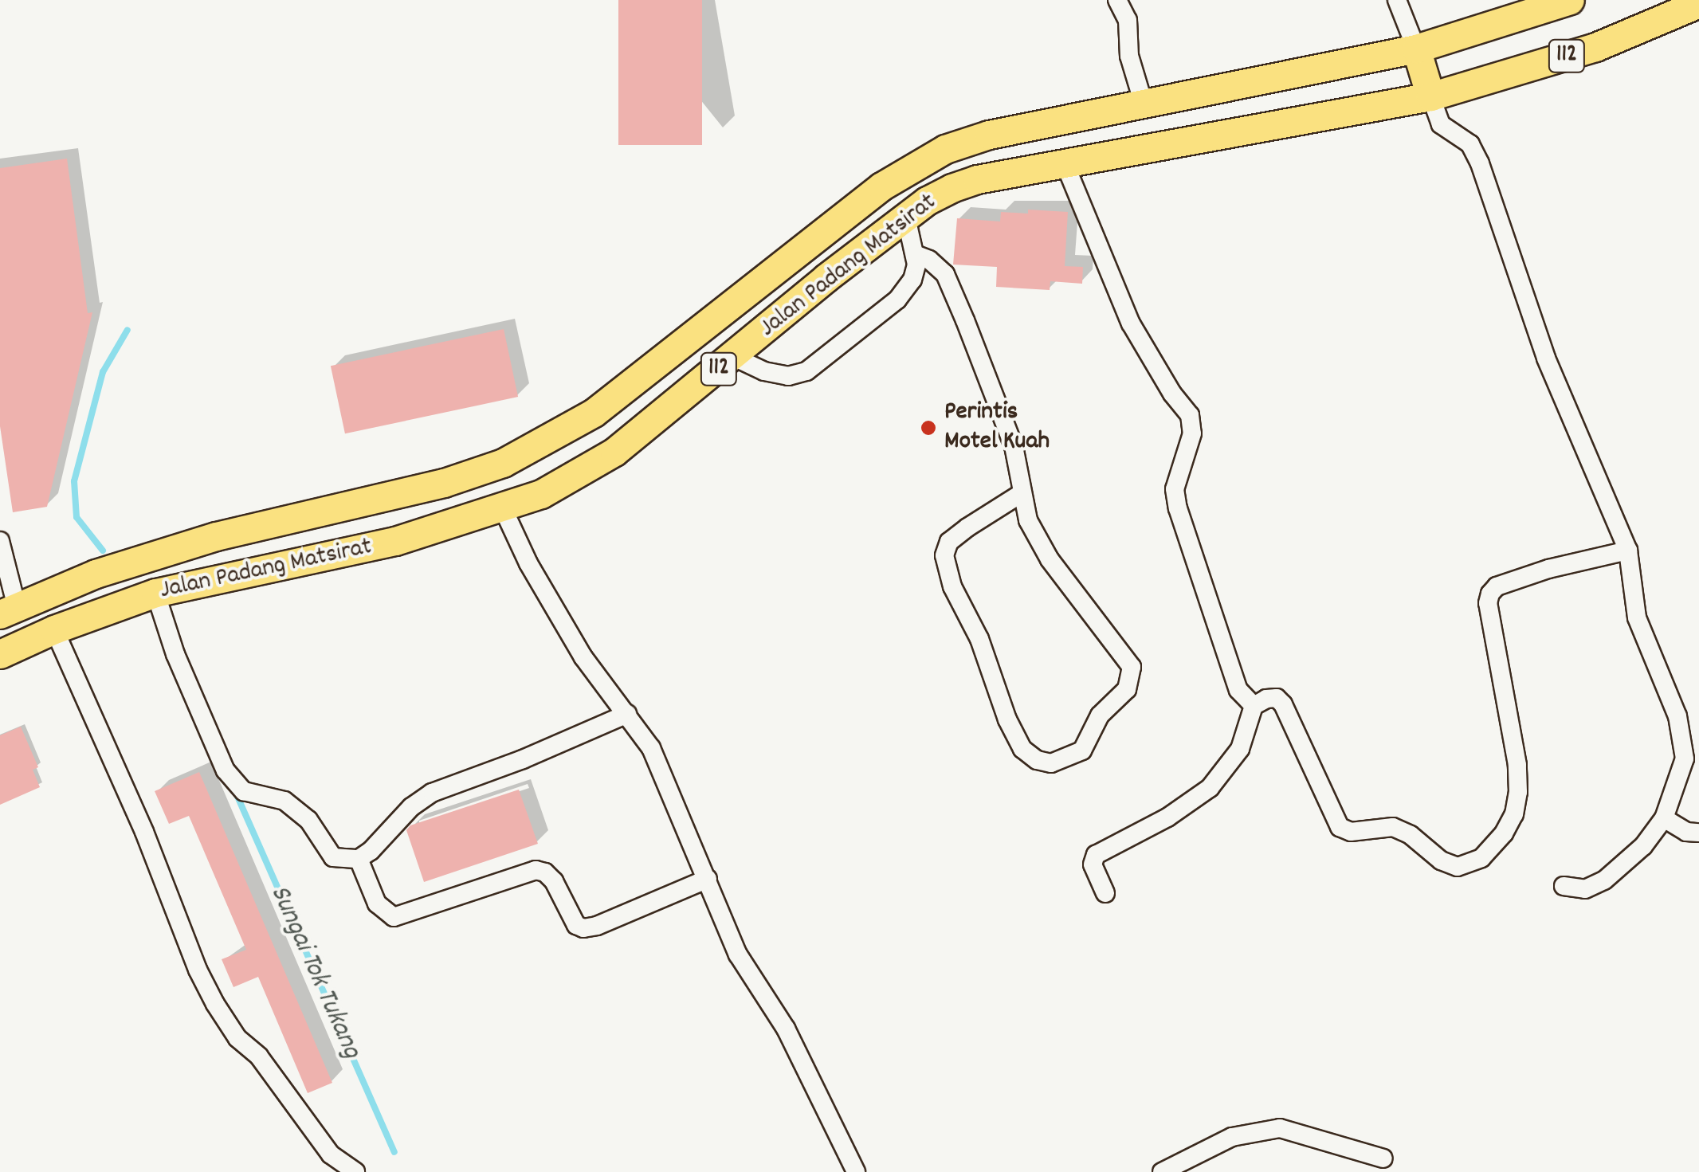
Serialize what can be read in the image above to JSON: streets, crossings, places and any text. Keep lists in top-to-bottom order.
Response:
{
  "streets": {
    "main road": ["112", "Jalan Padang Matsirat"]
  },
  "water": ["Sungai Tok Tukang"],
  "places": ["Perintis Motel Kuah"]
}
